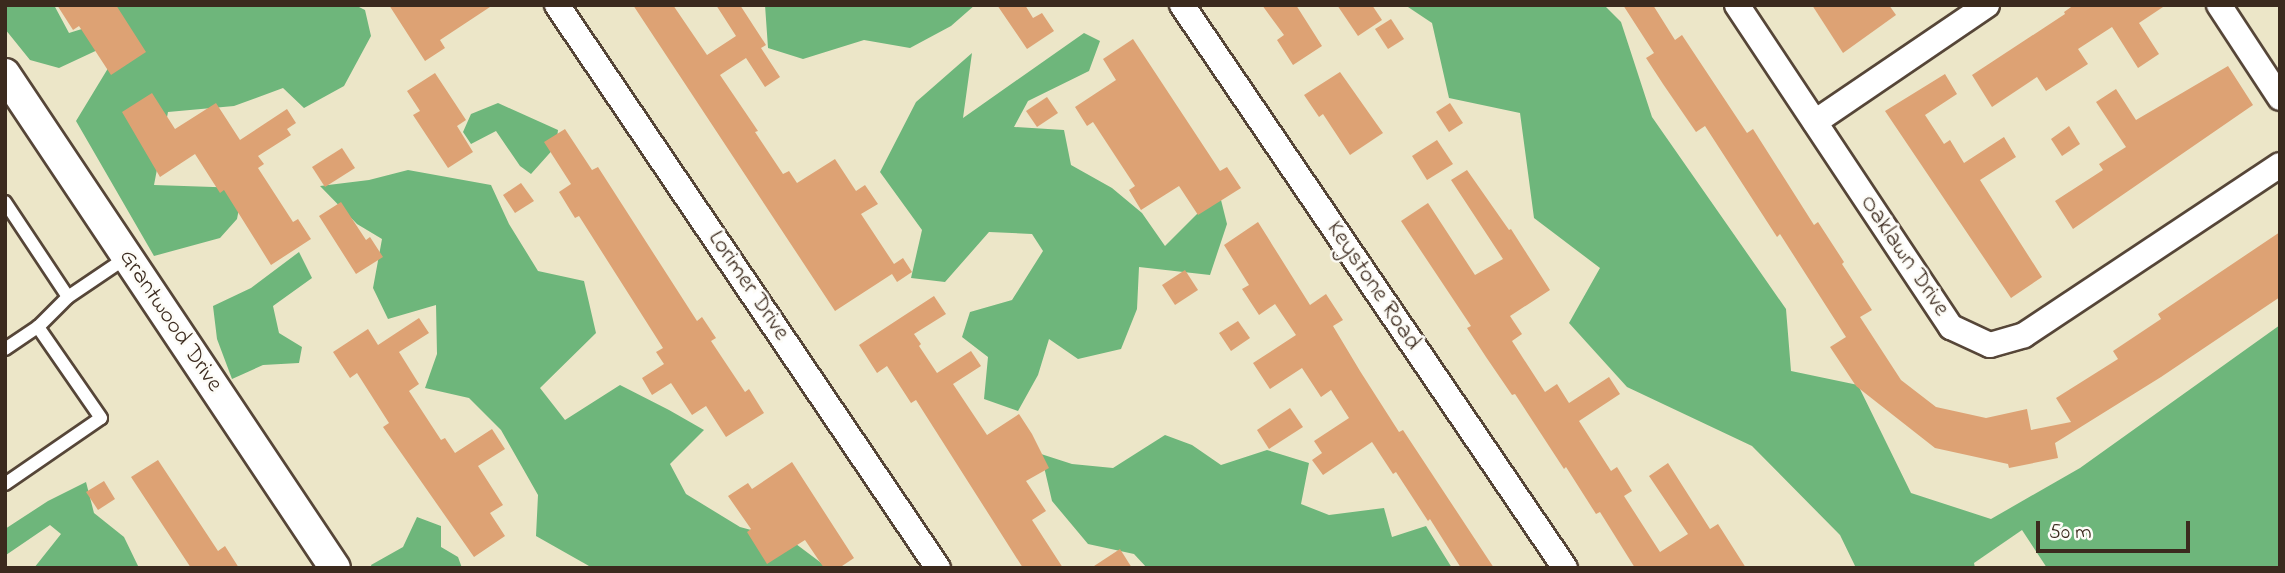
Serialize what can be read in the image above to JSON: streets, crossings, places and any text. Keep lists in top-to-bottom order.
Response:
{
  "streets": {
    "street": [
      "Oaklawn Drive",
      "Lorimer Drive",
      "Keystone Road",
      "Grantwood Drive"
    ]
  },
  "scale_bar": "50 m"
}
